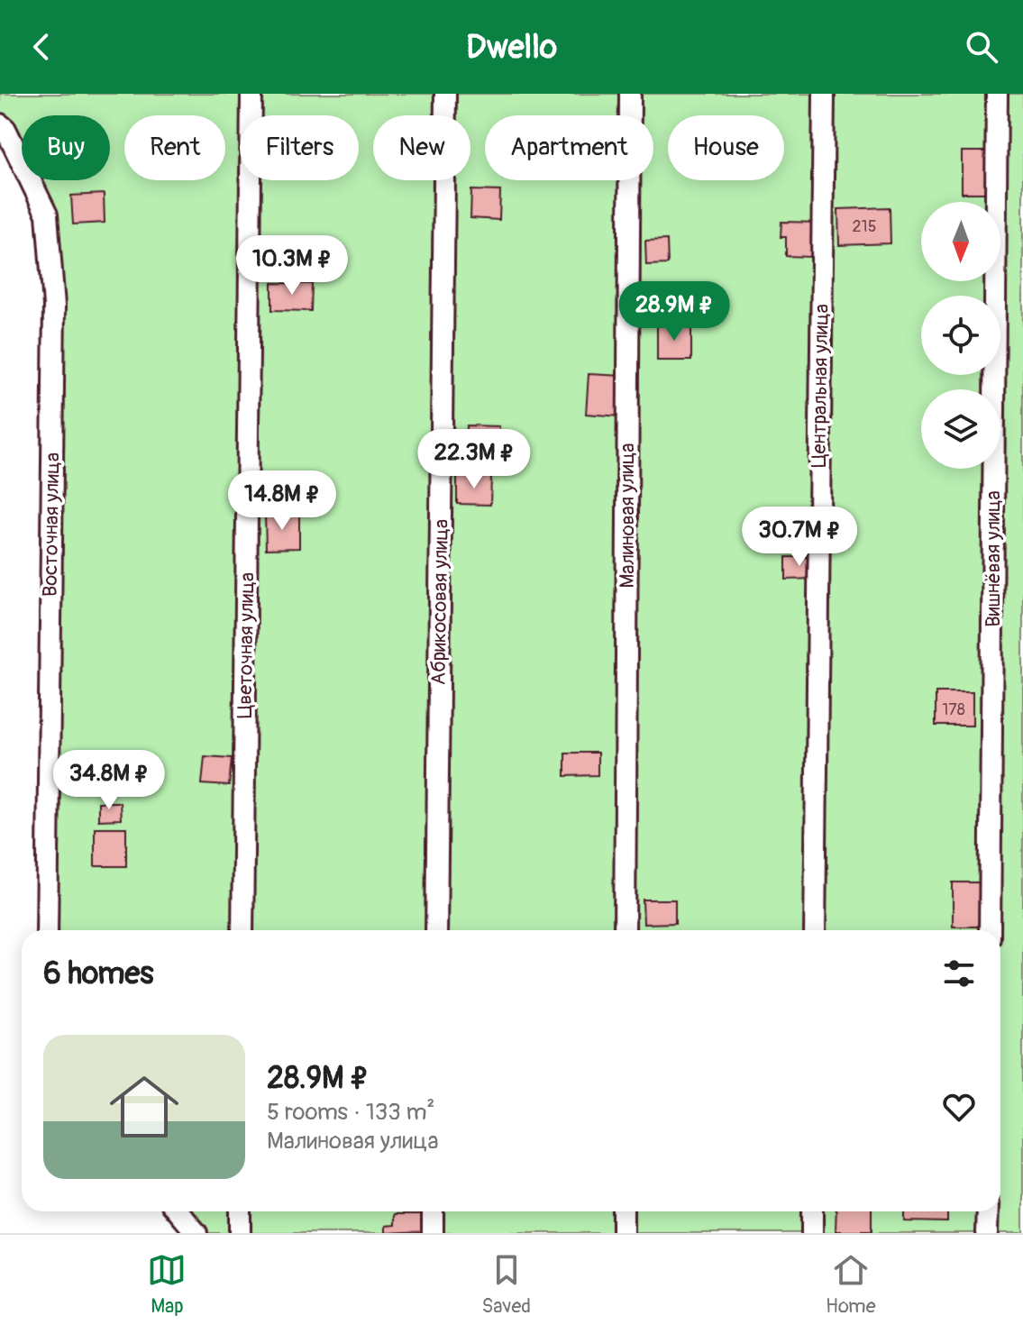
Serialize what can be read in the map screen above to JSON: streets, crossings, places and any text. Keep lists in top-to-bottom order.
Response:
{
  "streets": {
    "street": [
      "Центральная улица",
      "Малиновая улица",
      "Восточная улица",
      "Вишнёвая улица",
      "Абрикосовая улица",
      "Цветочная улица"
    ]
  },
  "house_numbers": ["215", "178"],
  "north": "bottom",
  "page": {
    "header": "Dwello",
    "chip": [
      "Buy",
      "Rent",
      "Filters",
      "New",
      "Apartment",
      "House"
    ],
    "price": [
      "10.3M ₽",
      "28.9M ₽",
      "22.3M ₽",
      "14.8M ₽",
      "30.7M ₽",
      "34.8M ₽"
    ],
    "heading": "6 homes",
    "list": [
      {
        "name": "28.9M ₽",
        "note": "5 rooms · 133 m² · Малиновая улица"
      }
    ],
    "tabs": ["Map", "Saved", "Home"]
  }
}
